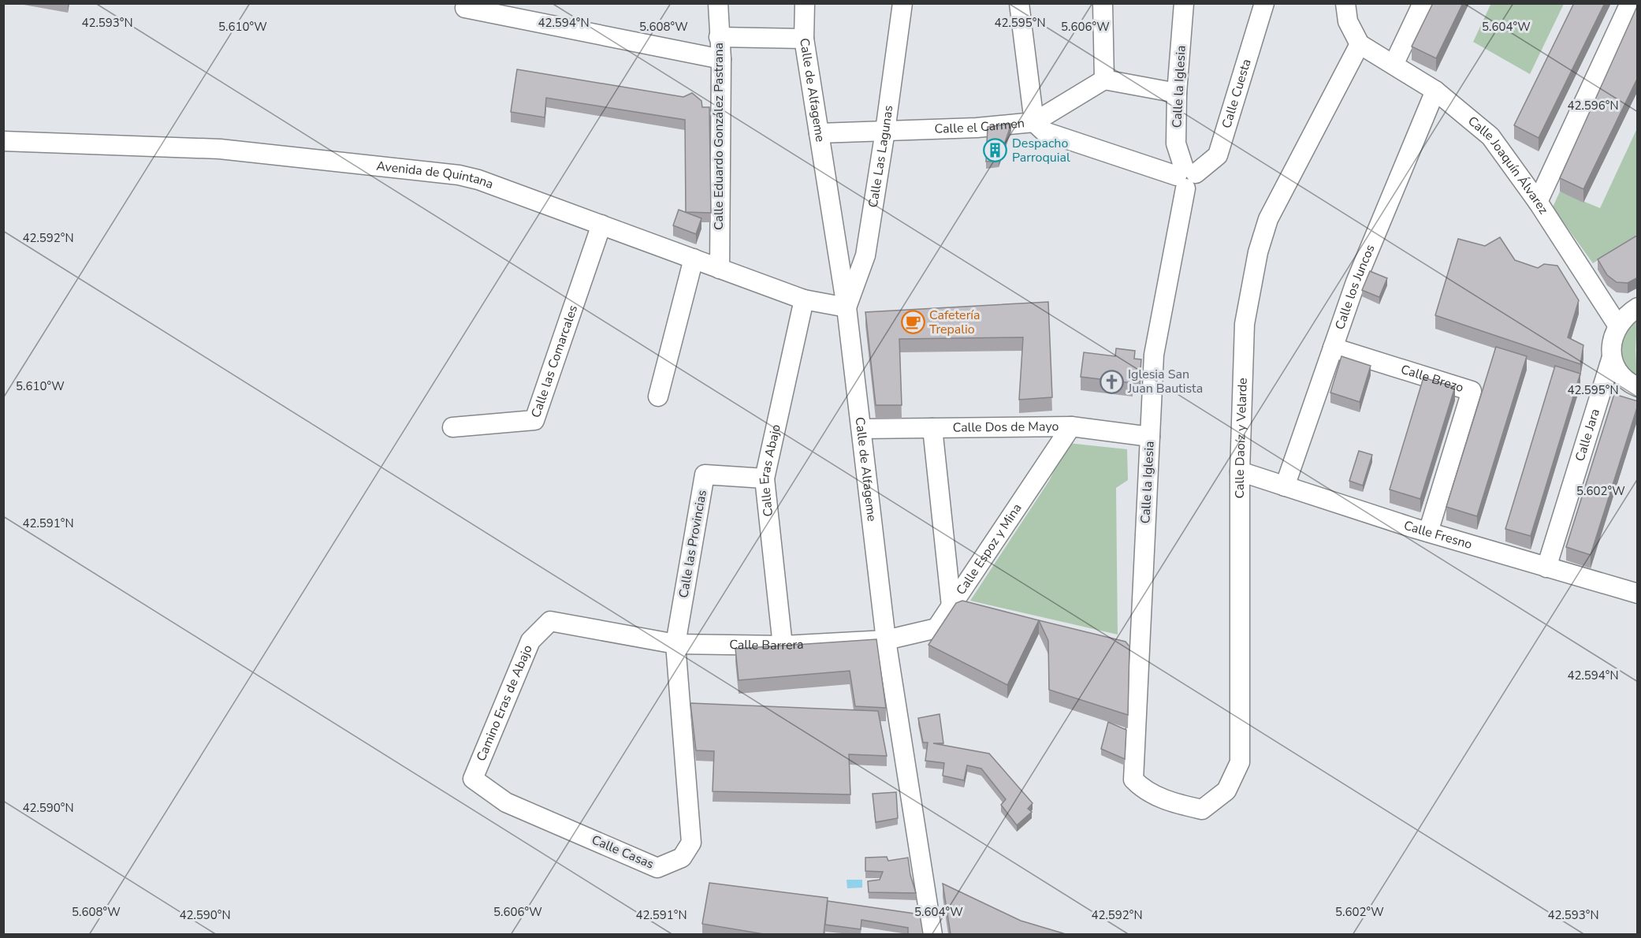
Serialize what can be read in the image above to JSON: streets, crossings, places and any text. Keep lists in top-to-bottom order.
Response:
{
  "streets": {
    "street": [
      "Calle la Iglesia",
      "Calle de Alfageme",
      "Calle Cuesta",
      "Calle el Carmen",
      "Calle Eduardo González Pastrana",
      "Calle Las Lagunas",
      "Calle Joaquín Álvarez",
      "Avenida de Quintana",
      "Calle los Juncos",
      "Calle las Comarcales",
      "Calle Brezo",
      "Calle Dos de Mayo",
      "Calle Jara",
      "Calle Daoíz y Velarde",
      "Calle Eras Abajo",
      "Calle Fresno",
      "Calle las Provincias",
      "Calle Espoz y Mina",
      "Calle Barrera",
      "Camino Eras de Abajo",
      "Calle Casas"
    ]
  },
  "crossings": [
    ["Calle la Iglesia", "Calle Cuesta"],
    ["Calle la Iglesia", "Calle el Carmen"],
    ["Calle la Iglesia", "Calle Dos de Mayo"],
    ["Calle la Iglesia", "Calle Daoíz y Velarde"],
    ["Calle de Alfageme", "Calle el Carmen"],
    ["Calle de Alfageme", "Calle Las Lagunas"],
    ["Calle de Alfageme", "Avenida de Quintana"],
    ["Calle de Alfageme", "Calle Dos de Mayo"],
    ["Calle de Alfageme", "Calle Espoz y Mina"],
    ["Calle de Alfageme", "Calle Barrera"],
    ["Calle Cuesta", "Calle el Carmen"],
    ["Calle el Carmen", "Calle Las Lagunas"],
    ["Calle Eduardo González Pastrana", "Avenida de Quintana"],
    ["Calle Las Lagunas", "Avenida de Quintana"],
    ["Calle Joaquín Álvarez", "Calle los Juncos"],
    ["Calle Joaquín Álvarez", "Calle Jara"],
    ["Calle Joaquín Álvarez", "Calle Daoíz y Velarde"],
    ["Avenida de Quintana", "Calle las Comarcales"],
    ["Avenida de Quintana", "Calle Eras Abajo"],
    ["Calle los Juncos", "Calle Brezo"],
    ["Calle los Juncos", "Calle Fresno"],
    ["Calle Brezo", "Calle Fresno"],
    ["Calle Dos de Mayo", "Calle Espoz y Mina"],
    ["Calle Jara", "Calle Fresno"],
    ["Calle Daoíz y Velarde", "Calle Fresno"],
    ["Calle Eras Abajo", "Calle las Provincias"],
    ["Calle Eras Abajo", "Calle Barrera"],
    ["Calle las Provincias", "Calle Barrera"],
    ["Calle las Provincias", "Camino Eras de Abajo"],
    ["Calle las Provincias", "Calle Casas"],
    ["Calle Espoz y Mina", "Calle Barrera"],
    ["Calle Barrera", "Camino Eras de Abajo"],
    ["Calle Barrera", "Calle Casas"],
    ["Camino Eras de Abajo", "Calle Casas"]
  ],
  "places": {
    "building": ["Despacho Parroquial"],
    "cafe": ["Cafetería Trepalio"],
    "church": ["Iglesia San Juan Bautista"]
  },
  "coordinates": [
    "42.593°N",
    "42.594°N",
    "42.595°N",
    "5.610°W",
    "5.608°W",
    "5.606°W",
    "5.604°W",
    "42.596°N",
    "42.592°N",
    "5.602°W",
    "42.591°N",
    "42.590°N"
  ]
}
